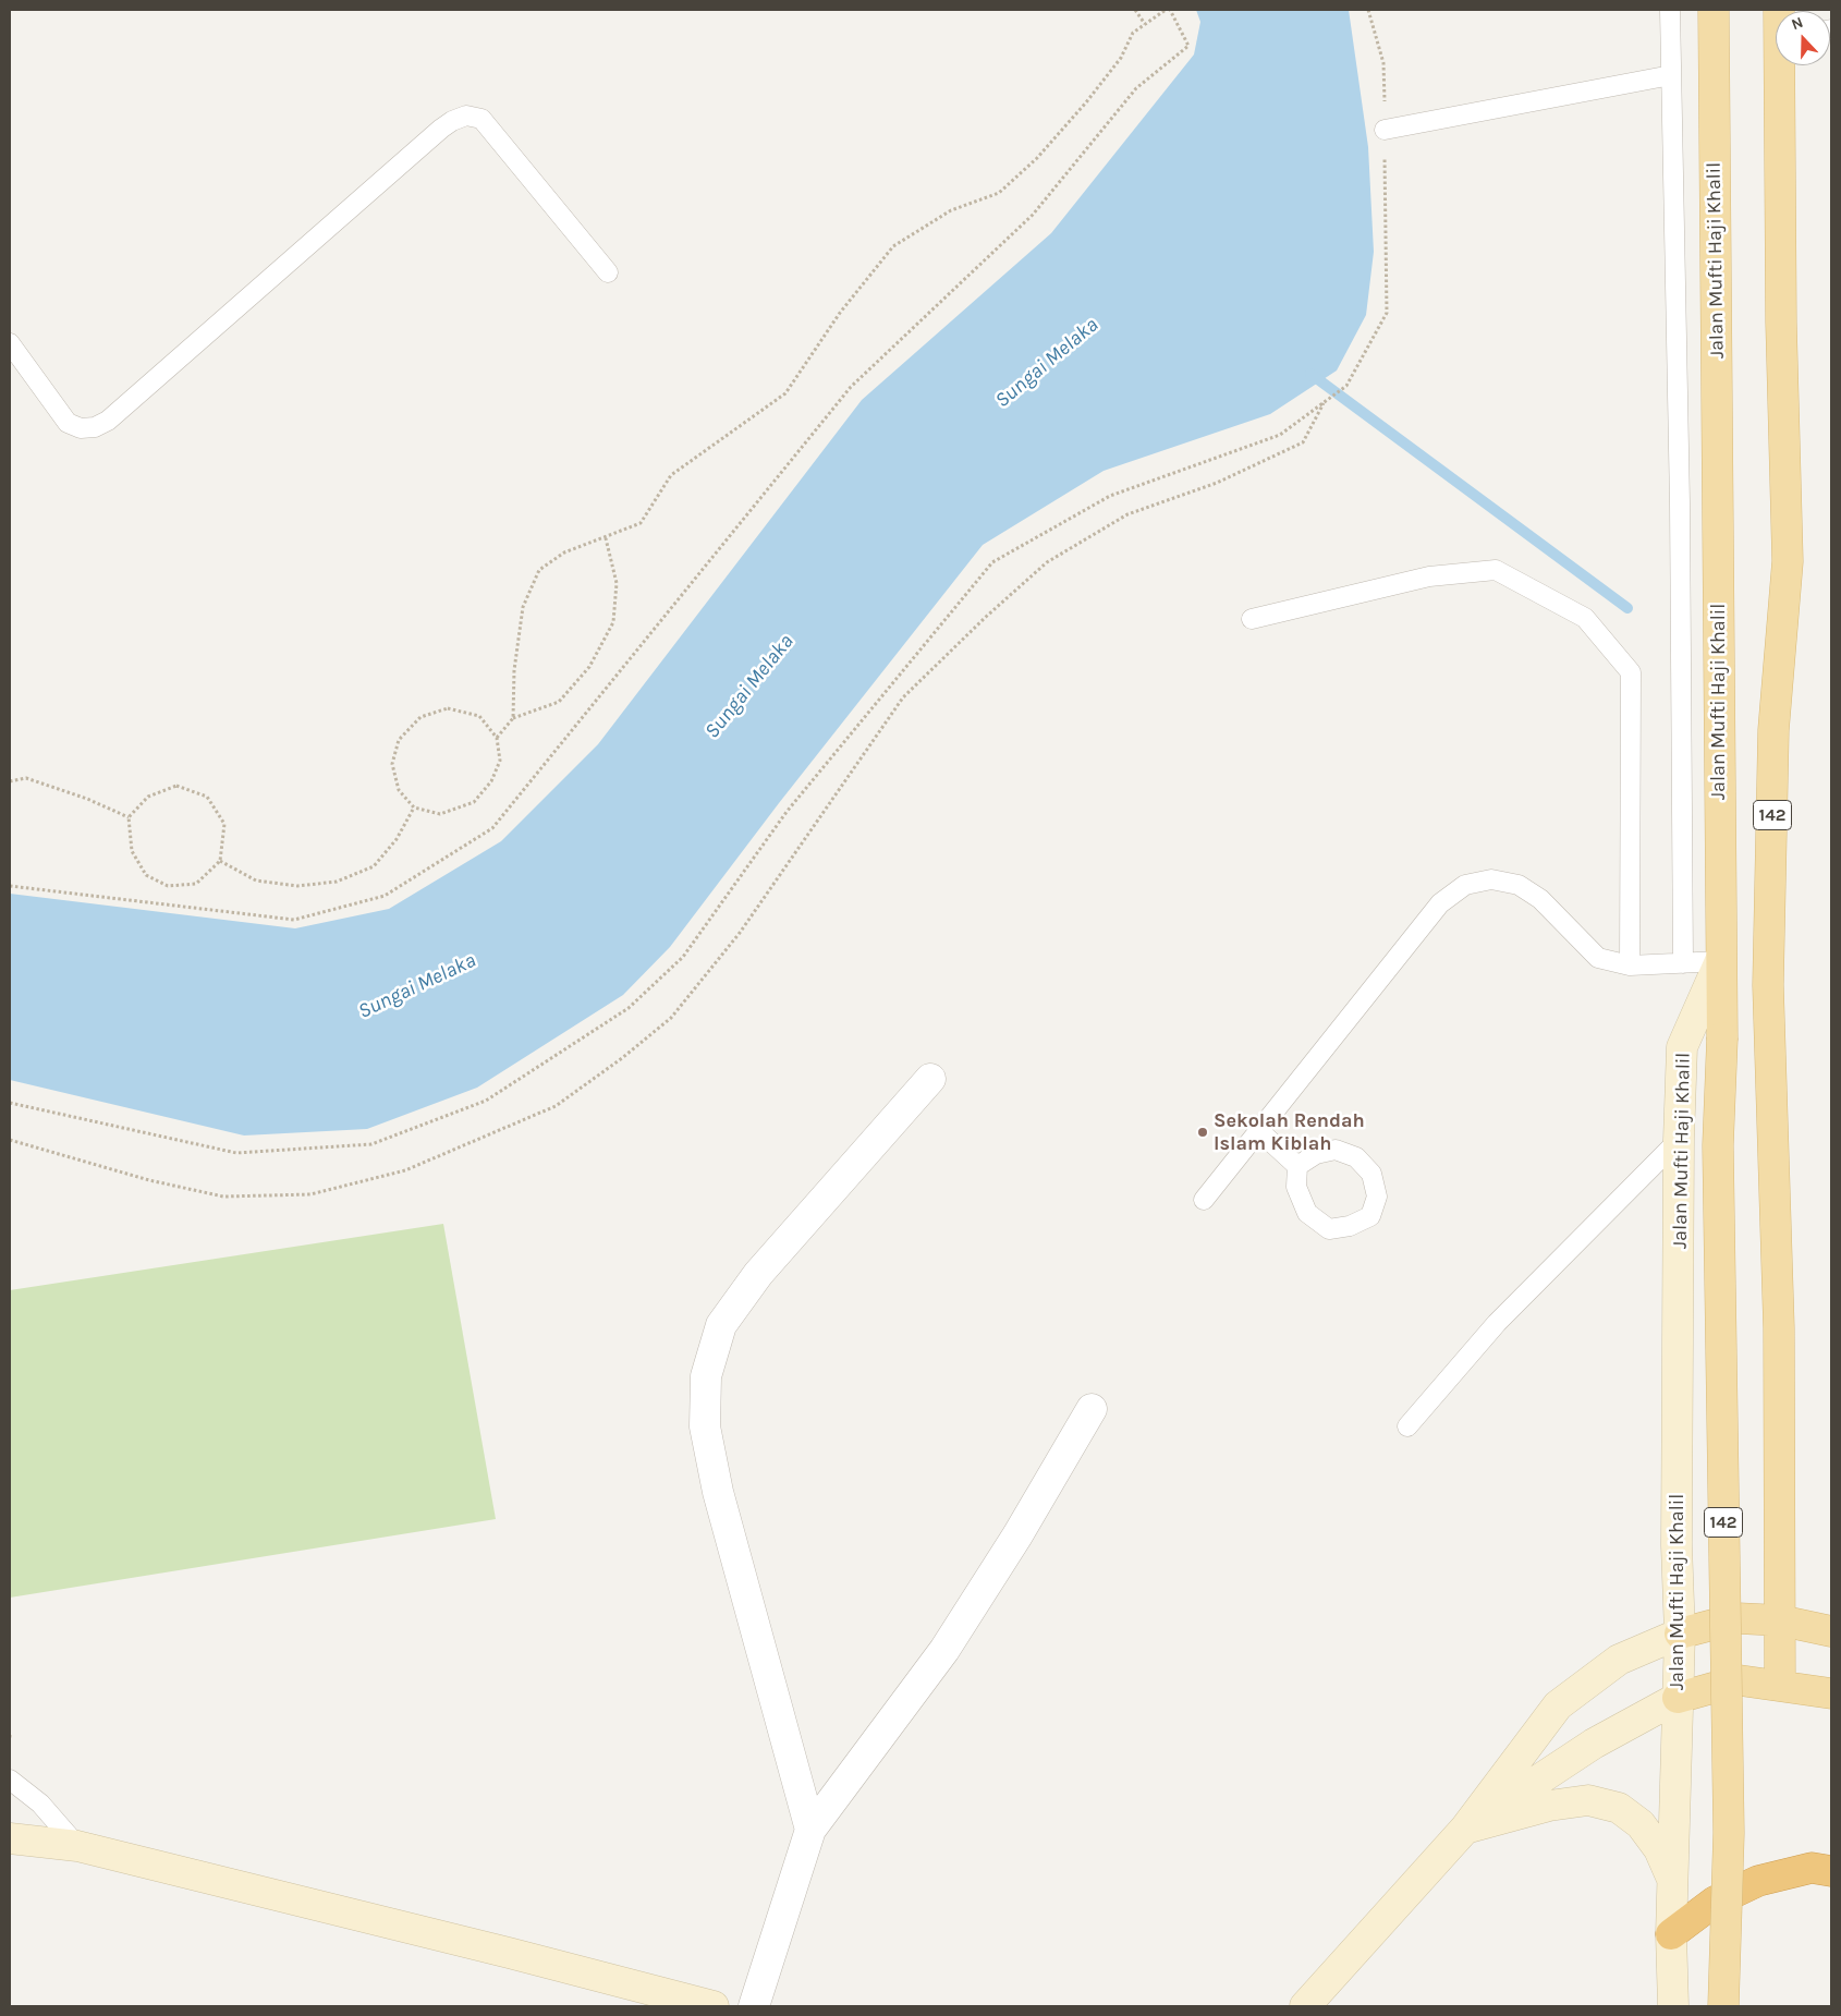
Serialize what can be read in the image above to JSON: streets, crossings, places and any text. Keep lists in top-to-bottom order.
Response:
{
  "streets": {
    "main road": ["Jalan Mufti Haji Khalil", "142"]
  },
  "crossings": [
    ["Jalan Mufti Haji Khalil", "142"]
  ],
  "water": ["Sungai Melaka"],
  "places": ["Sekolah Rendah Islam Kiblah"],
  "north": "top"
}
